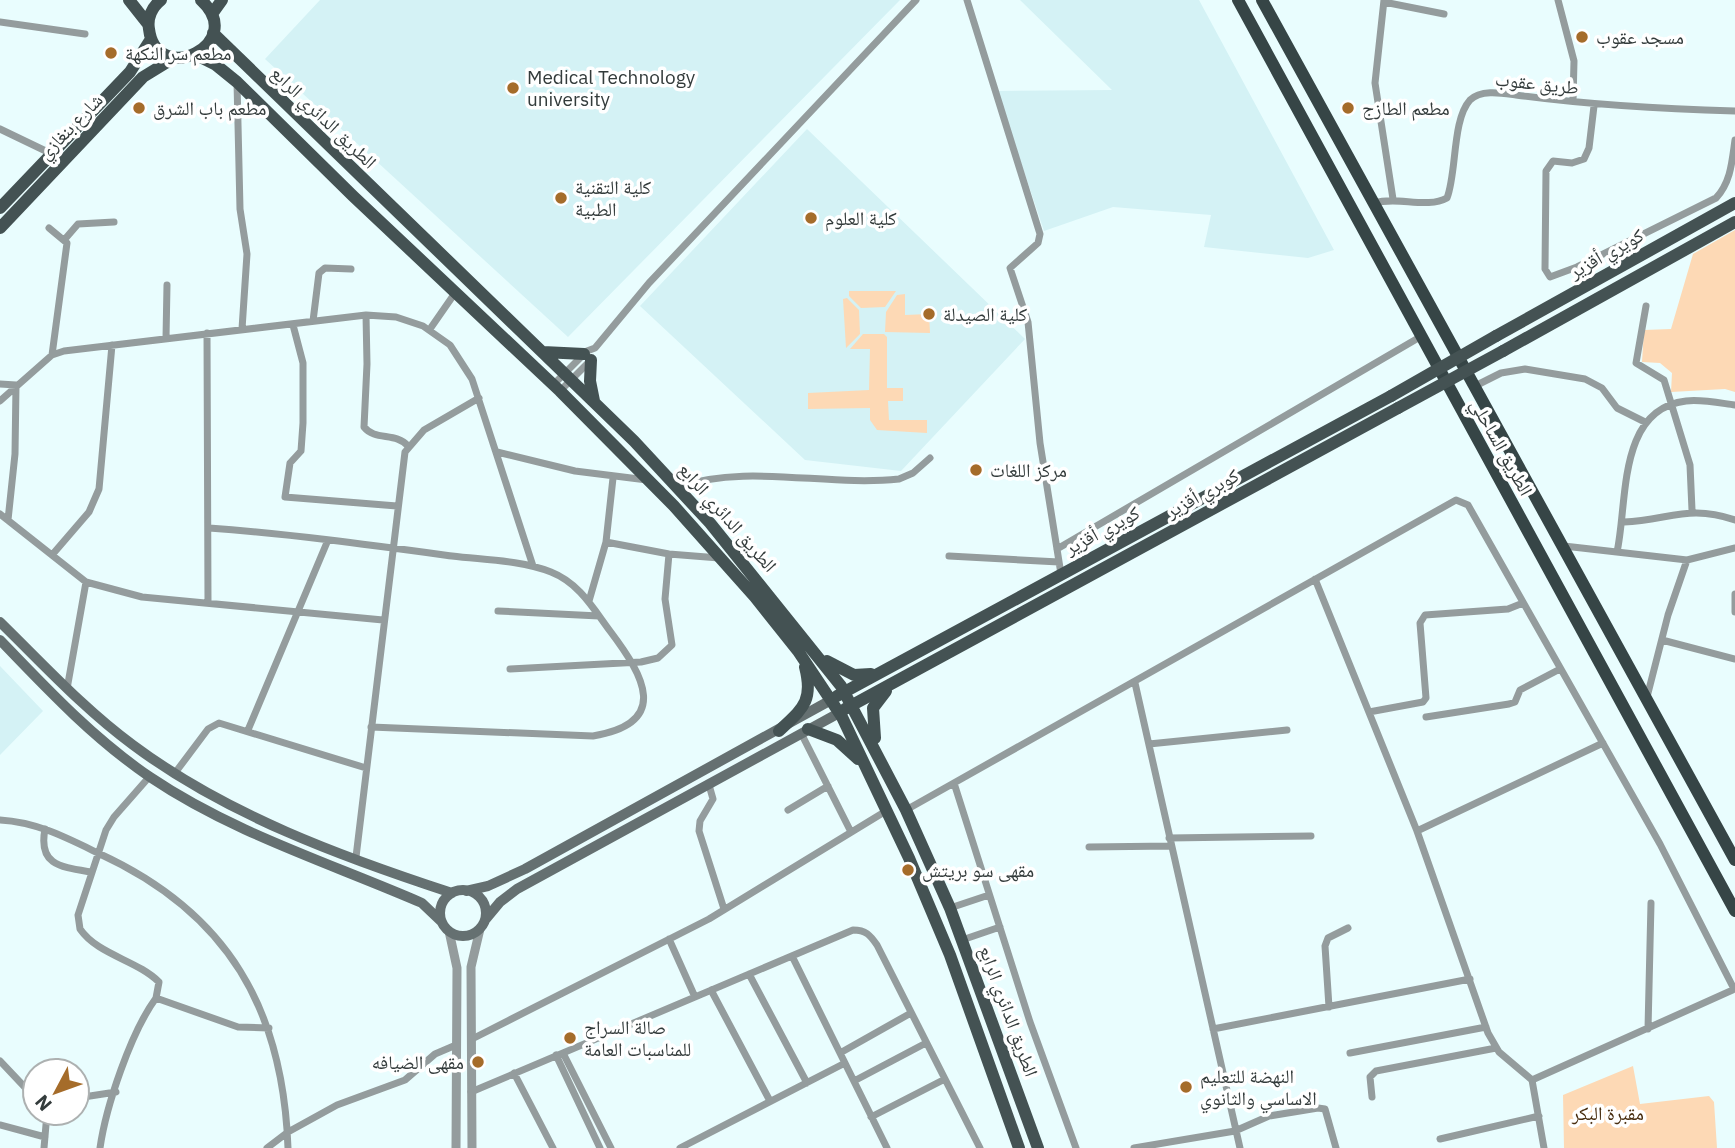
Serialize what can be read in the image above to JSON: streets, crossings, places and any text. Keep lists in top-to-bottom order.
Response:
{
  "streets": {
    "highway": ["الطريق الساحلي"],
    "main road": [
      "الطريق الدائري الرابع",
      "شارع بنغازي",
      "كويري أقزير",
      "كوبري أقزير"
    ],
    "street": ["طريق عقوب"]
  },
  "crossings": [
    ["طريق عقوب", "الطريق الساحلي"],
    ["الطريق الدائري الرابع", "كويري أقزير"],
    ["الطريق الدائري الرابع", "كوبري أقزير"]
  ],
  "parks": ["مقبرة البكر"],
  "places": [
    "مسجد عقوب",
    "مطعم سر النكهة",
    "Medical Technology university",
    "مطعم باب الشرق",
    "مطعم الطازج",
    "كلية التقنية الطبية",
    "كلية العلوم",
    "كلية الصيدلة",
    "مركز اللغات",
    "مقهى سو بريتش",
    "صالة السراج للمناسبات العامة",
    "مقهى الضيافه",
    "النهضة للتعليم الاساسي والثانوي"
  ],
  "north": "bottom left"
}
